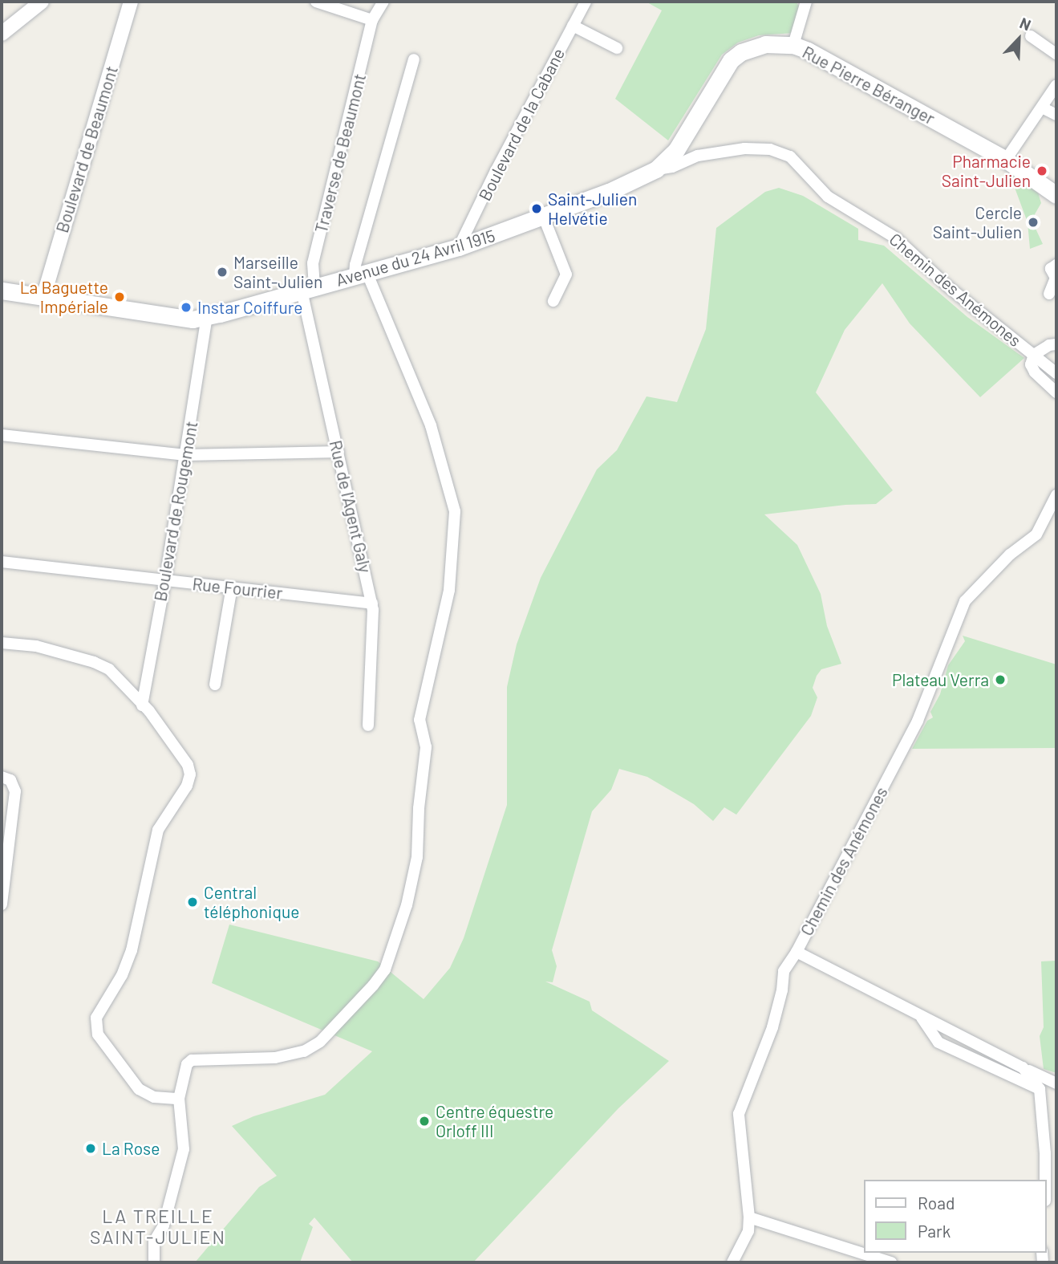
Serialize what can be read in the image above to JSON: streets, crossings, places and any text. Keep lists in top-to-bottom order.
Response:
{
  "streets": {
    "main road": ["Rue Pierre Béranger", "Avenue du 24 Avril 1915"],
    "street": [
      "Boulevard de la Cabane",
      "Boulevard de Beaumont",
      "Traverse de Beaumont",
      "Chemin des Anémones",
      "Rue de l'Agent Galy",
      "Boulevard de Rougemont",
      "Rue Fourrier"
    ]
  },
  "crossings": [
    ["Rue Pierre Béranger", "Avenue du 24 Avril 1915"],
    ["Rue Pierre Béranger", "Chemin des Anémones"],
    ["Boulevard de la Cabane", "Avenue du 24 Avril 1915"],
    ["Boulevard de Beaumont", "Avenue du 24 Avril 1915"],
    ["Traverse de Beaumont", "Avenue du 24 Avril 1915"],
    ["Traverse de Beaumont", "Rue de l'Agent Galy"],
    ["Avenue du 24 Avril 1915", "Chemin des Anémones"],
    ["Avenue du 24 Avril 1915", "Rue de l'Agent Galy"],
    ["Avenue du 24 Avril 1915", "Boulevard de Rougemont"],
    ["Rue de l'Agent Galy", "Rue Fourrier"],
    ["Boulevard de Rougemont", "Rue Fourrier"]
  ],
  "districts": ["LA TREILLE SAINT-JULIEN"],
  "places": [
    "Pharmacie Saint-Julien",
    "Saint-Julien Helvétie",
    "Cercle Saint-Julien",
    "Marseille Saint-Julien",
    "La Baguette Impériale",
    "Instar Coiffure",
    "Plateau Verra",
    "Central téléphonique",
    "Centre équestre Orloff III",
    "La Rose"
  ],
  "legend": ["Road", "Park"],
  "north": "top right"
}
